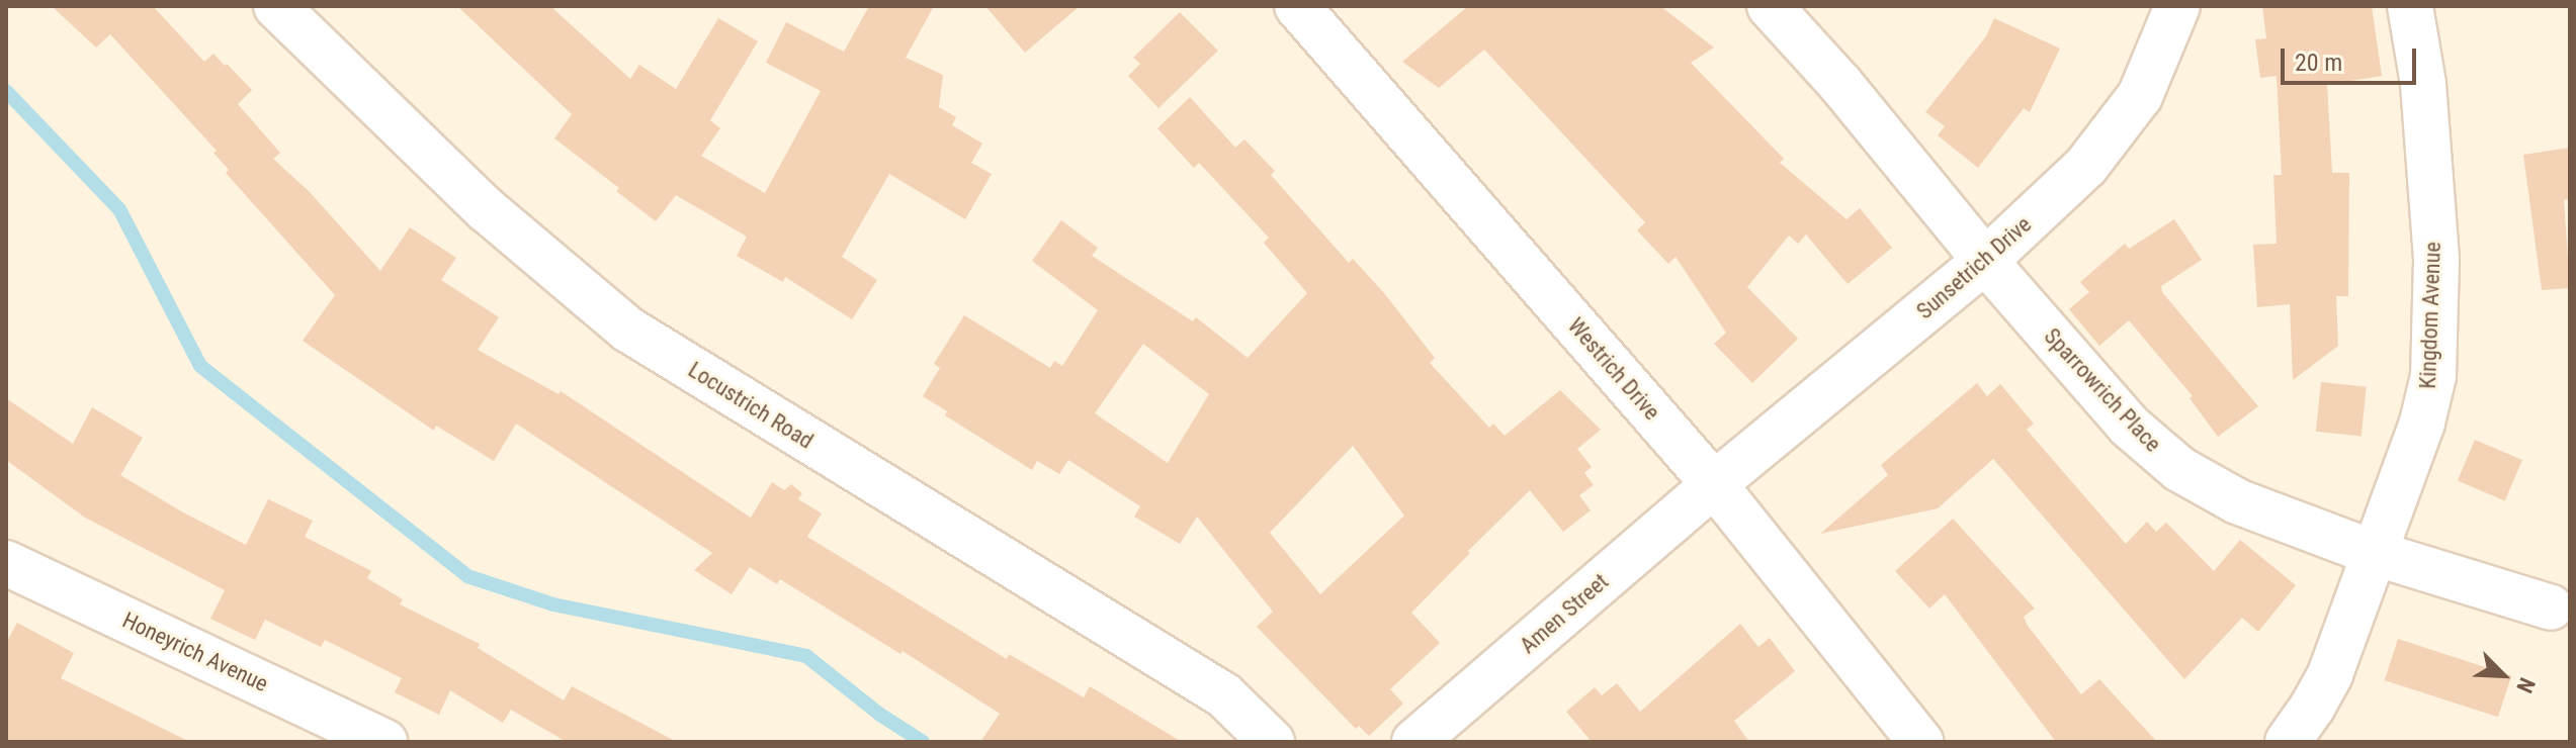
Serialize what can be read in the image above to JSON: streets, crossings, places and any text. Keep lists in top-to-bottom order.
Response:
{
  "streets": {
    "street": [
      "Sunsetrich Drive",
      "Kingdom Avenue",
      "Westrich Drive",
      "Sparrowrich Place",
      "Locustrich Road",
      "Amen Street",
      "Honeyrich Avenue"
    ]
  },
  "crossings": [
    ["Sunsetrich Drive", "Westrich Drive"],
    ["Sunsetrich Drive", "Sparrowrich Place"],
    ["Sunsetrich Drive", "Amen Street"],
    ["Kingdom Avenue", "Sparrowrich Place"],
    ["Westrich Drive", "Amen Street"]
  ],
  "scale_bar": "20 m",
  "north": "bottom right"
}
